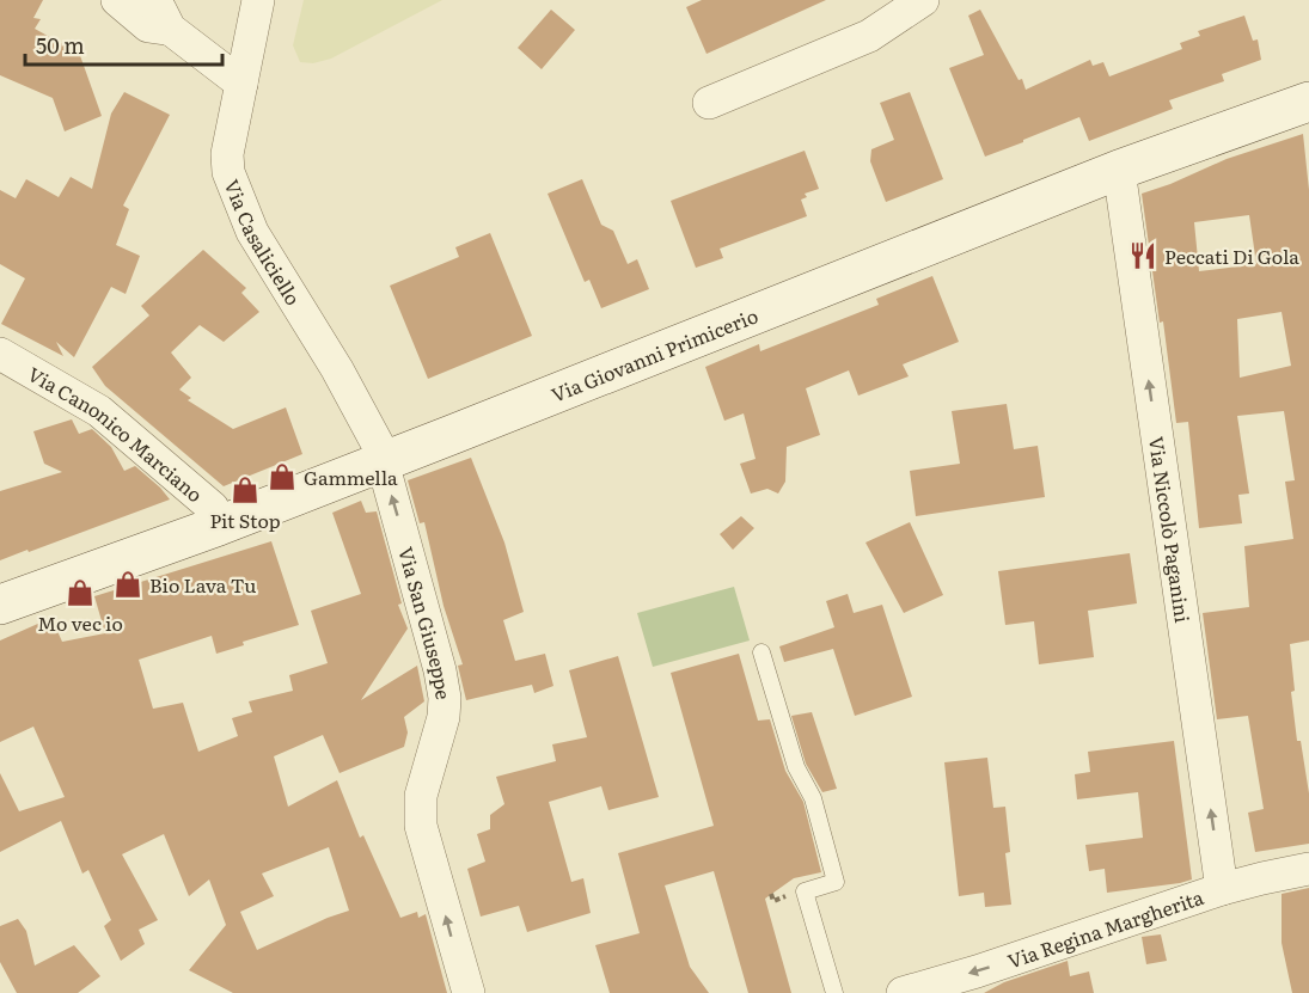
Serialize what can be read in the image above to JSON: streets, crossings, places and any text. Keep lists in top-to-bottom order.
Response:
{
  "streets": {
    "street": [
      "Via Casaliciello",
      "Via Giovanni Primicerio",
      "Via Canonico Marciano",
      "Via Niccolò Paganini",
      "Via San Giuseppe",
      "Via Regina Margherita"
    ]
  },
  "crossings": [
    ["Via Casaliciello", "Via Giovanni Primicerio"],
    ["Via Casaliciello", "Via San Giuseppe"],
    ["Via Giovanni Primicerio", "Via Canonico Marciano"],
    ["Via Giovanni Primicerio", "Via Niccolò Paganini"],
    ["Via Giovanni Primicerio", "Via San Giuseppe"],
    ["Via Niccolò Paganini", "Via Regina Margherita"]
  ],
  "one_way": ["Via Niccolò Paganini", "Via San Giuseppe", "Via Regina Margherita"],
  "places": {
    "restaurant": ["Peccati Di Gola"],
    "shop": [
      "Gammella",
      "Pit Stop",
      "Bio Lava Tu",
      "Mo vec io"
    ]
  },
  "scale_bar": "50 m"
}
